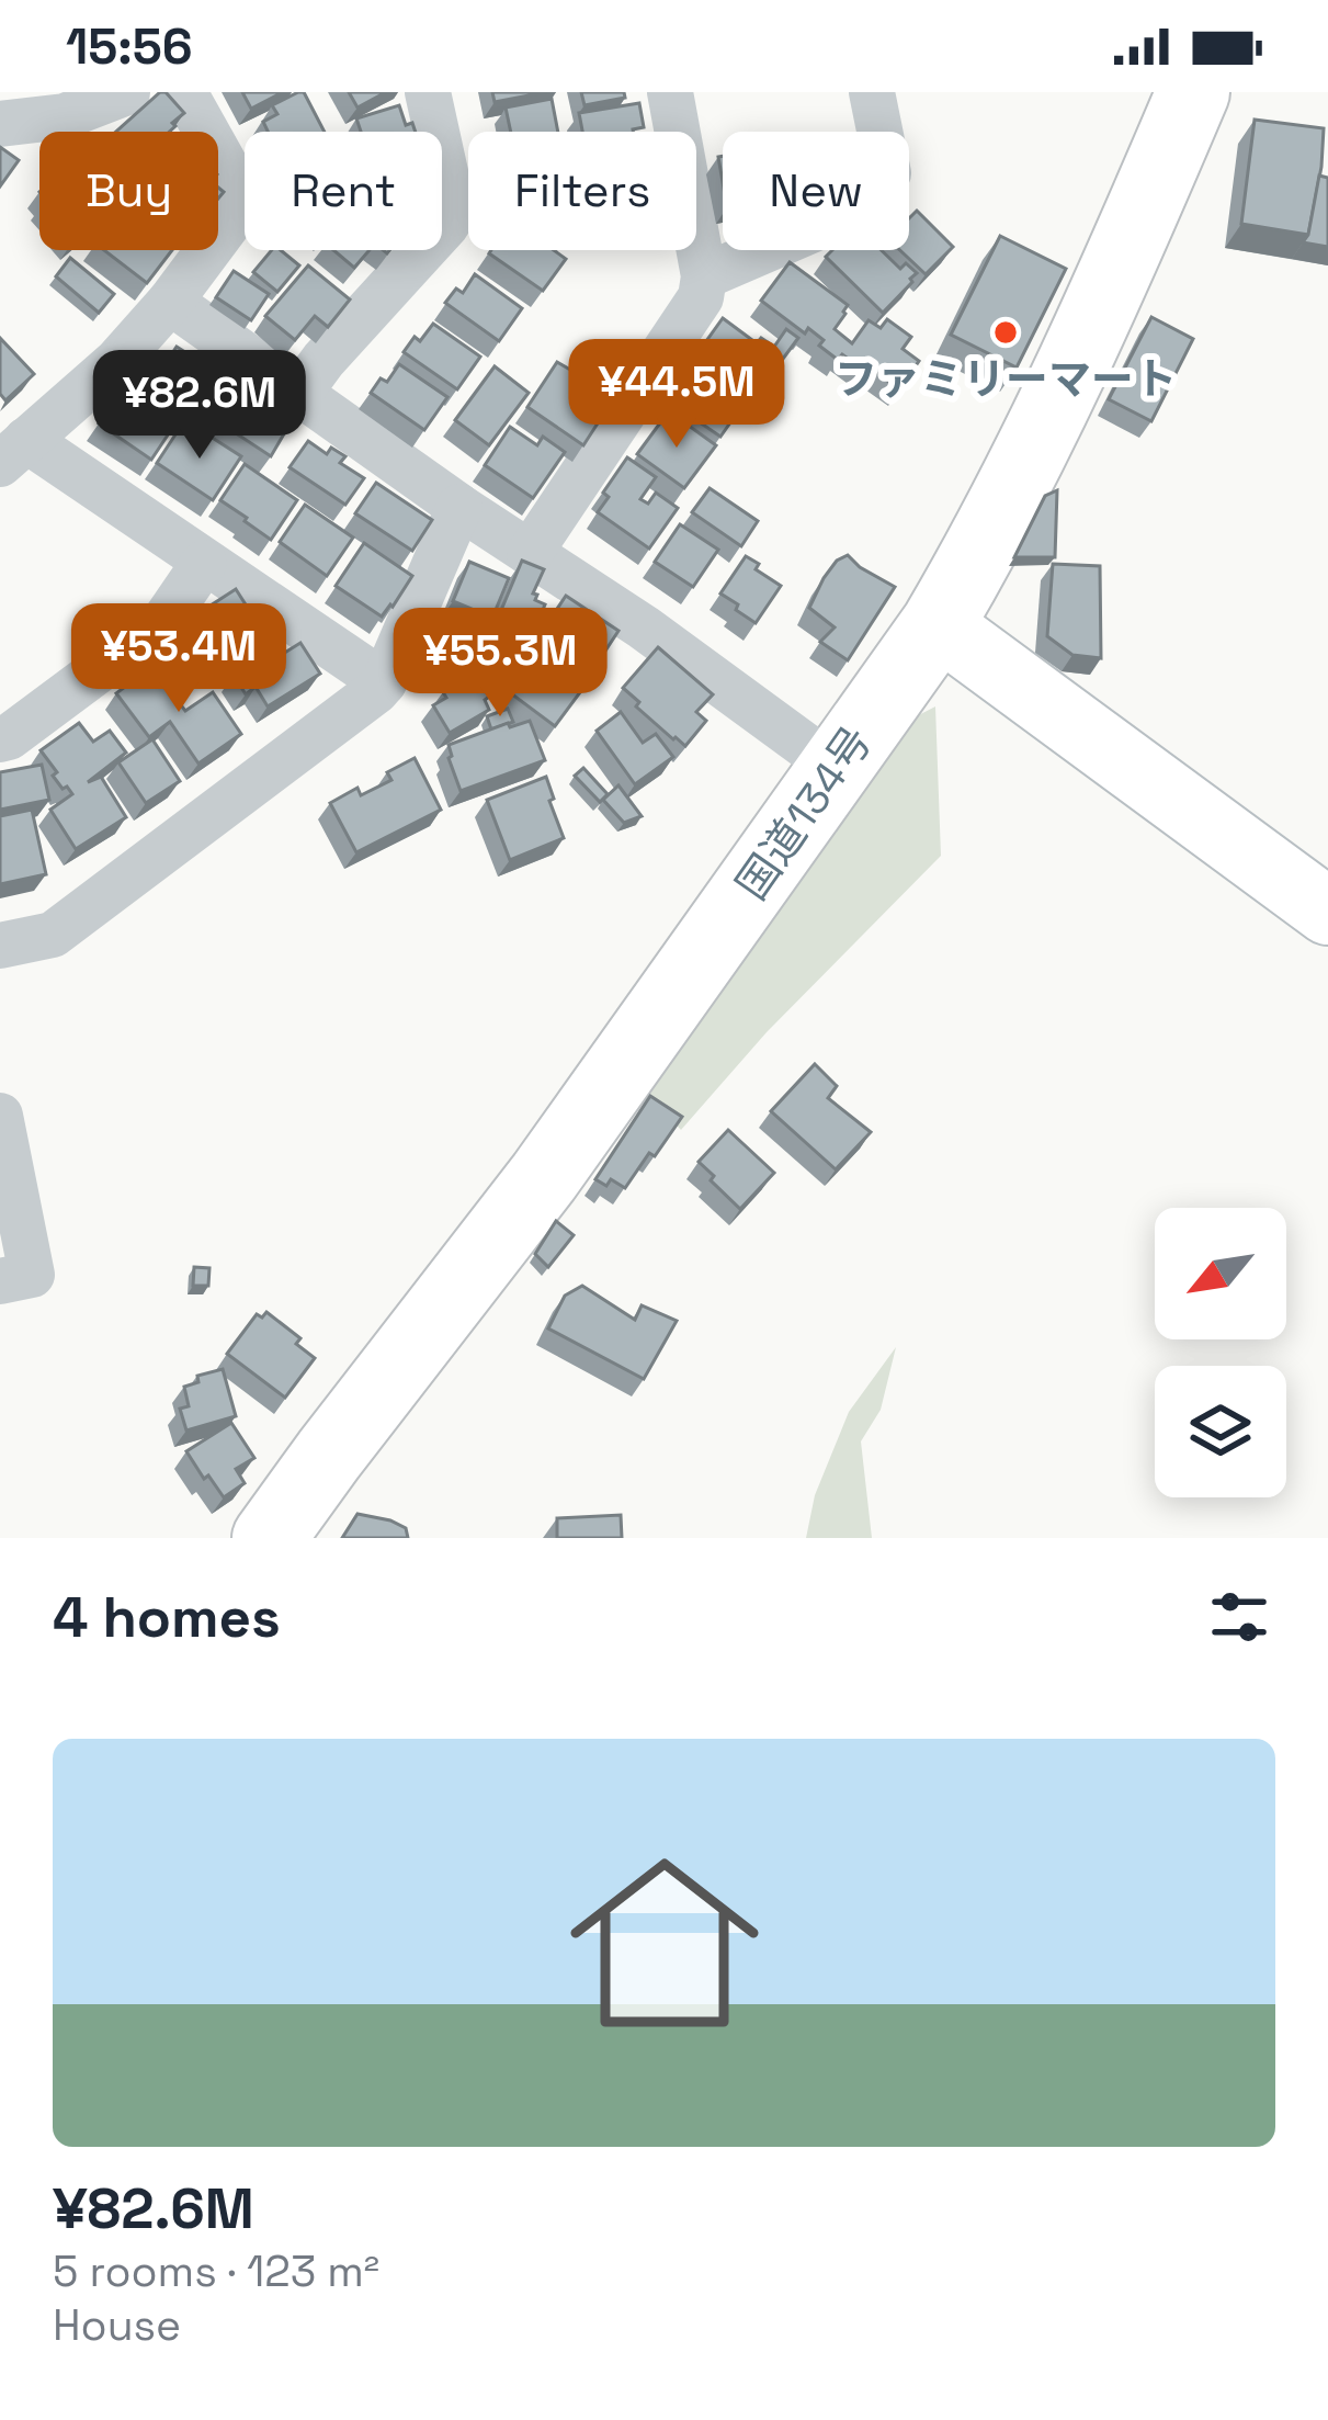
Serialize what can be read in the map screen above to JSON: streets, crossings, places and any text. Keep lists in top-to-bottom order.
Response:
{
  "streets": {
    "highway": ["国道134号"]
  },
  "places": ["ファミリーマート"],
  "north": "bottom left",
  "page": {
    "status": "15:56",
    "chip": [
      "Buy",
      "Rent",
      "Filters",
      "New"
    ],
    "price": [
      "¥44.5M",
      "¥82.6M",
      "¥53.4M",
      "¥55.3M"
    ],
    "heading": "4 homes",
    "list": [
      {
        "name": "¥82.6M",
        "note": "5 rooms · 123 m² · House"
      }
    ]
  }
}
